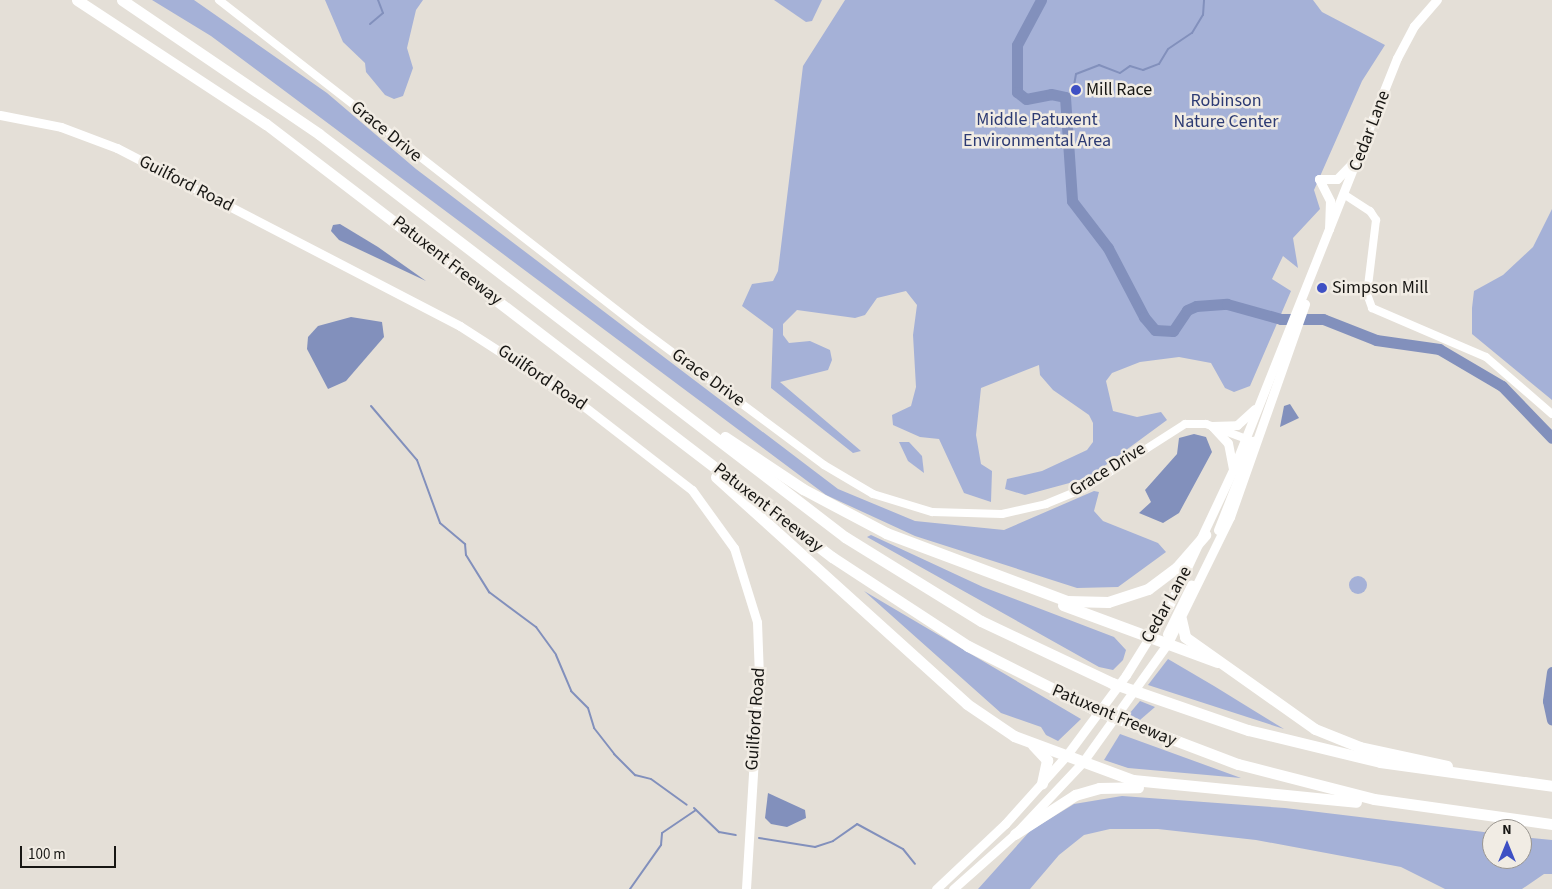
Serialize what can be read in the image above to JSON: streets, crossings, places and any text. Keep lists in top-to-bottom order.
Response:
{
  "streets": {
    "highway": ["Patuxent Freeway"],
    "main road": ["Cedar Lane", "Guilford Road"],
    "street": ["Grace Drive"]
  },
  "crossings": [
    ["Cedar Lane", "Grace Drive"]
  ],
  "parks": ["Robinson Nature Center", "Middle Patuxent Environmental Area"],
  "places": ["Mill Race", "Simpson Mill"],
  "scale_bar": "100 m",
  "north": "top"
}
